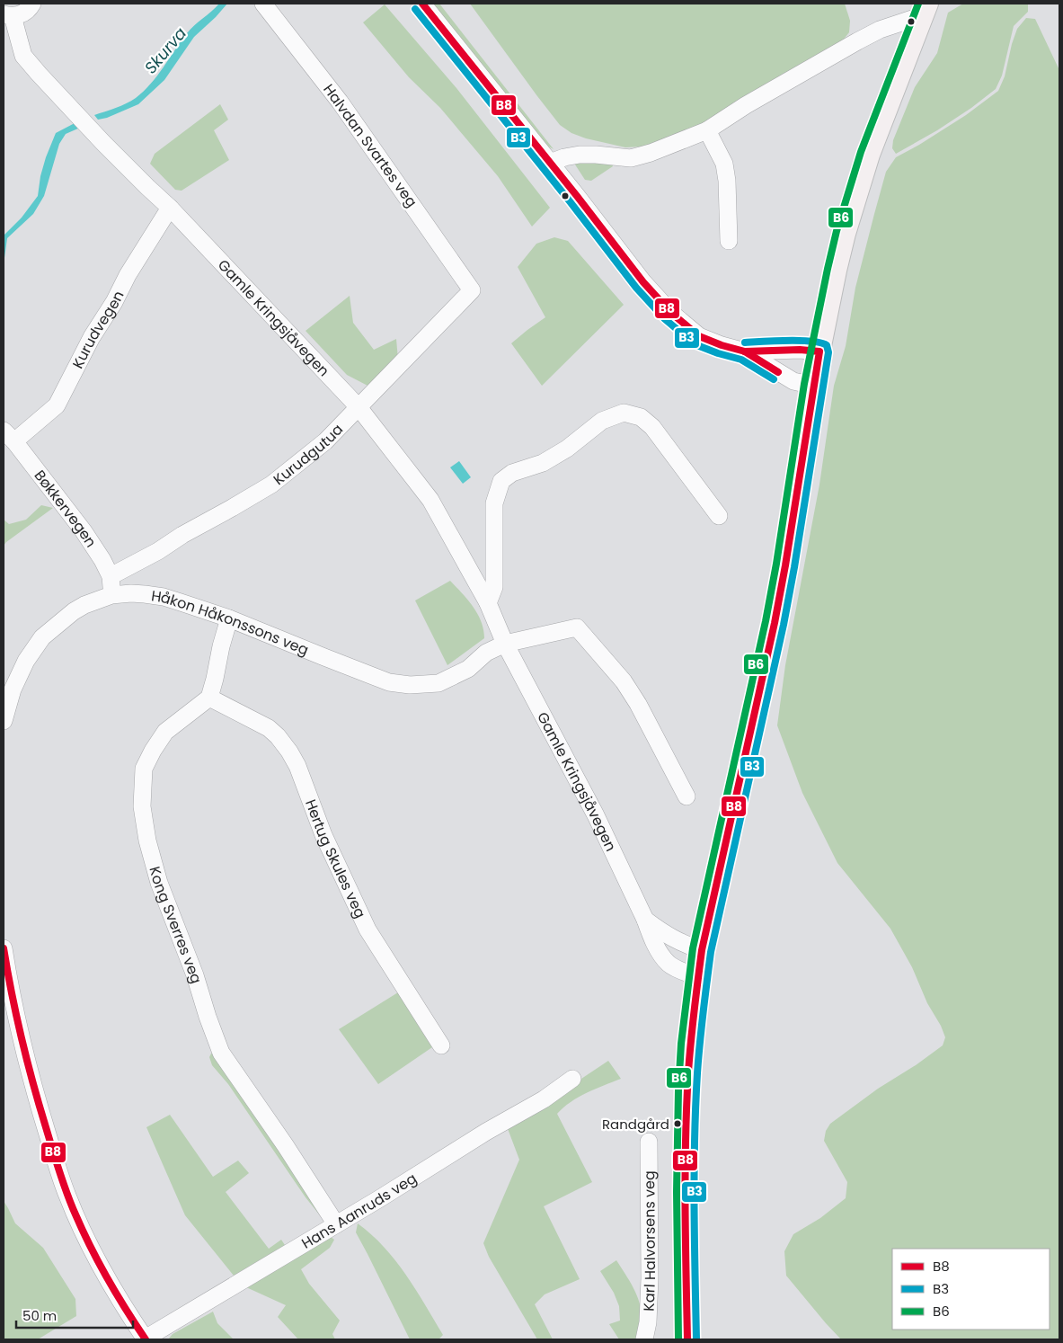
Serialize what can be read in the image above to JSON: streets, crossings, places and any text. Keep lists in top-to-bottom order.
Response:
{
  "streets": {
    "street": [
      "Halvdan Svartes veg",
      "Gamle Kringsjåvegen",
      "Kurudvegen",
      "Kurudgutua",
      "Bøkkervegen",
      "Håkon Håkonssons veg",
      "Hertug Skules veg",
      "Kong Sverres veg",
      "Hans Aanruds veg",
      "Karl Halvorsens veg"
    ]
  },
  "crossings": [
    ["Halvdan Svartes veg", "Kurudgutua"],
    ["Gamle Kringsjåvegen", "Kurudvegen"],
    ["Gamle Kringsjåvegen", "Kurudgutua"],
    ["Gamle Kringsjåvegen", "Håkon Håkonssons veg"],
    ["Kurudvegen", "Bøkkervegen"],
    ["Kurudgutua", "Bøkkervegen"],
    ["Bøkkervegen", "Håkon Håkonssons veg"],
    ["Hertug Skules veg", "Kong Sverres veg"],
    ["Kong Sverres veg", "Hans Aanruds veg"]
  ],
  "water": ["Skurva"],
  "places": ["Randgård"],
  "lines": ["transit line B8", "transit line B6", "transit line B3"],
  "legend": ["B8", "B3", "B6"],
  "scale_bar": "50 m"
}
